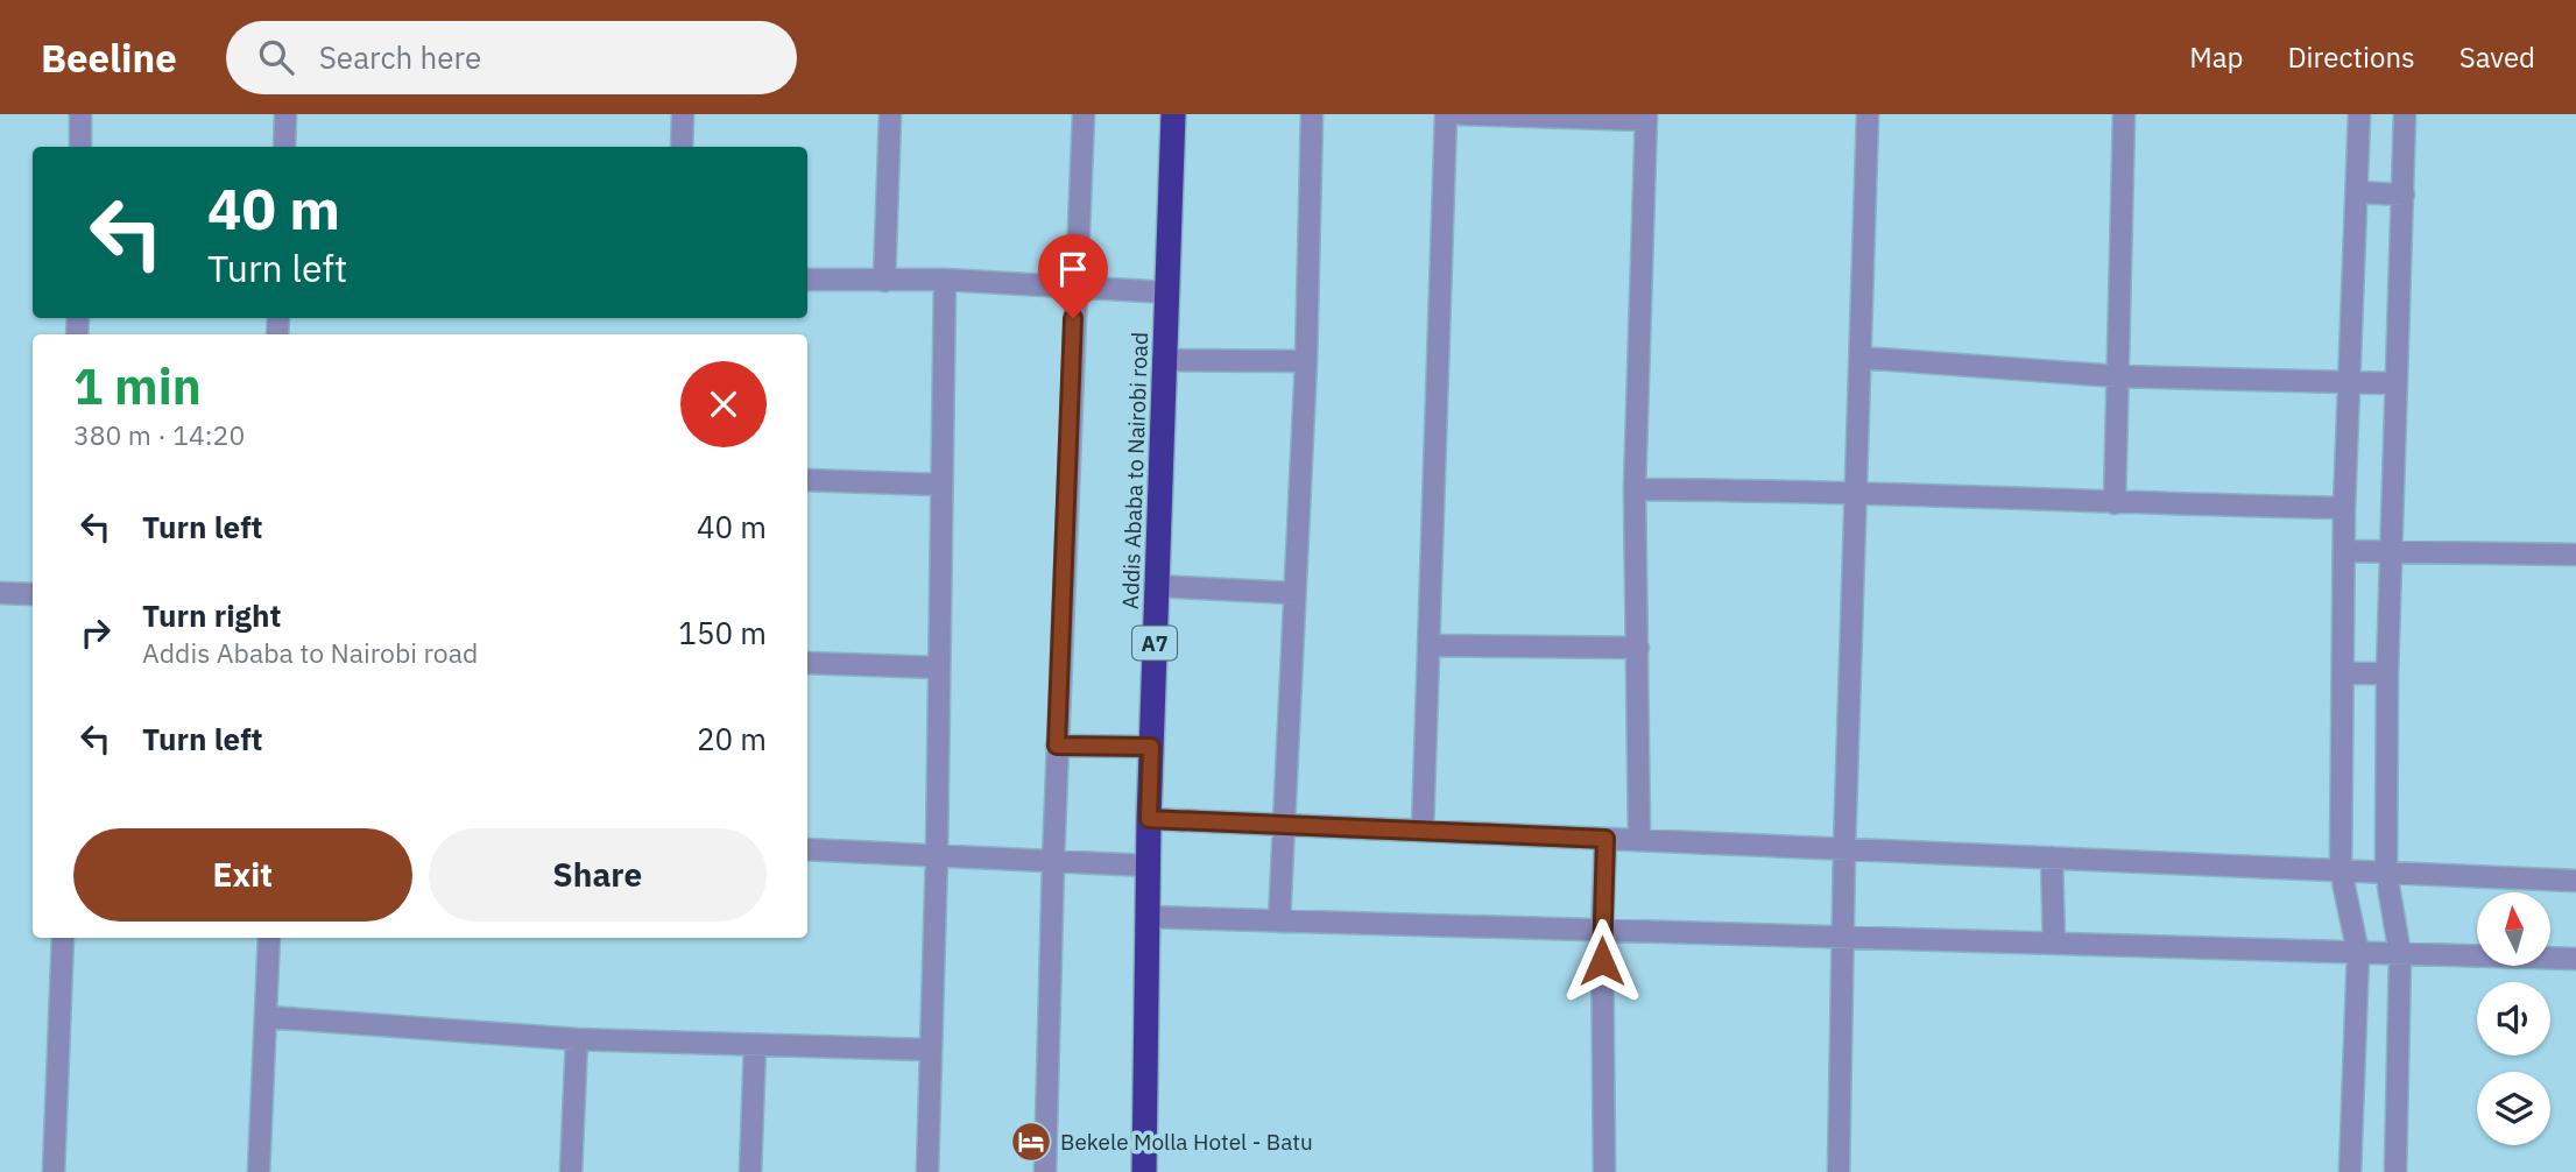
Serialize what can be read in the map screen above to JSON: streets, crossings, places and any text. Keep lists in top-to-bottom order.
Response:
{
  "streets": {
    "highway": ["Addis Ababa to Nairobi road", "A7"]
  },
  "places": {
    "hotel": ["Bekele Molla Hotel - Batu"]
  },
  "north": "top",
  "page": {
    "header": "Beeline",
    "search": "Search here",
    "nav": ["Map", "Directions", "Saved"],
    "turn": ["40 m", "Turn left"],
    "heading": ["1 min", "380 m · 14:20"],
    "list": [
      {
        "name": "Turn left",
        "value": "40 m"
      },
      {
        "name": "Turn right",
        "note": "Addis Ababa to Nairobi road",
        "value": "150 m"
      },
      {
        "name": "Turn left",
        "value": "20 m"
      }
    ],
    "buttons": ["Exit", "Share"]
  }
}
